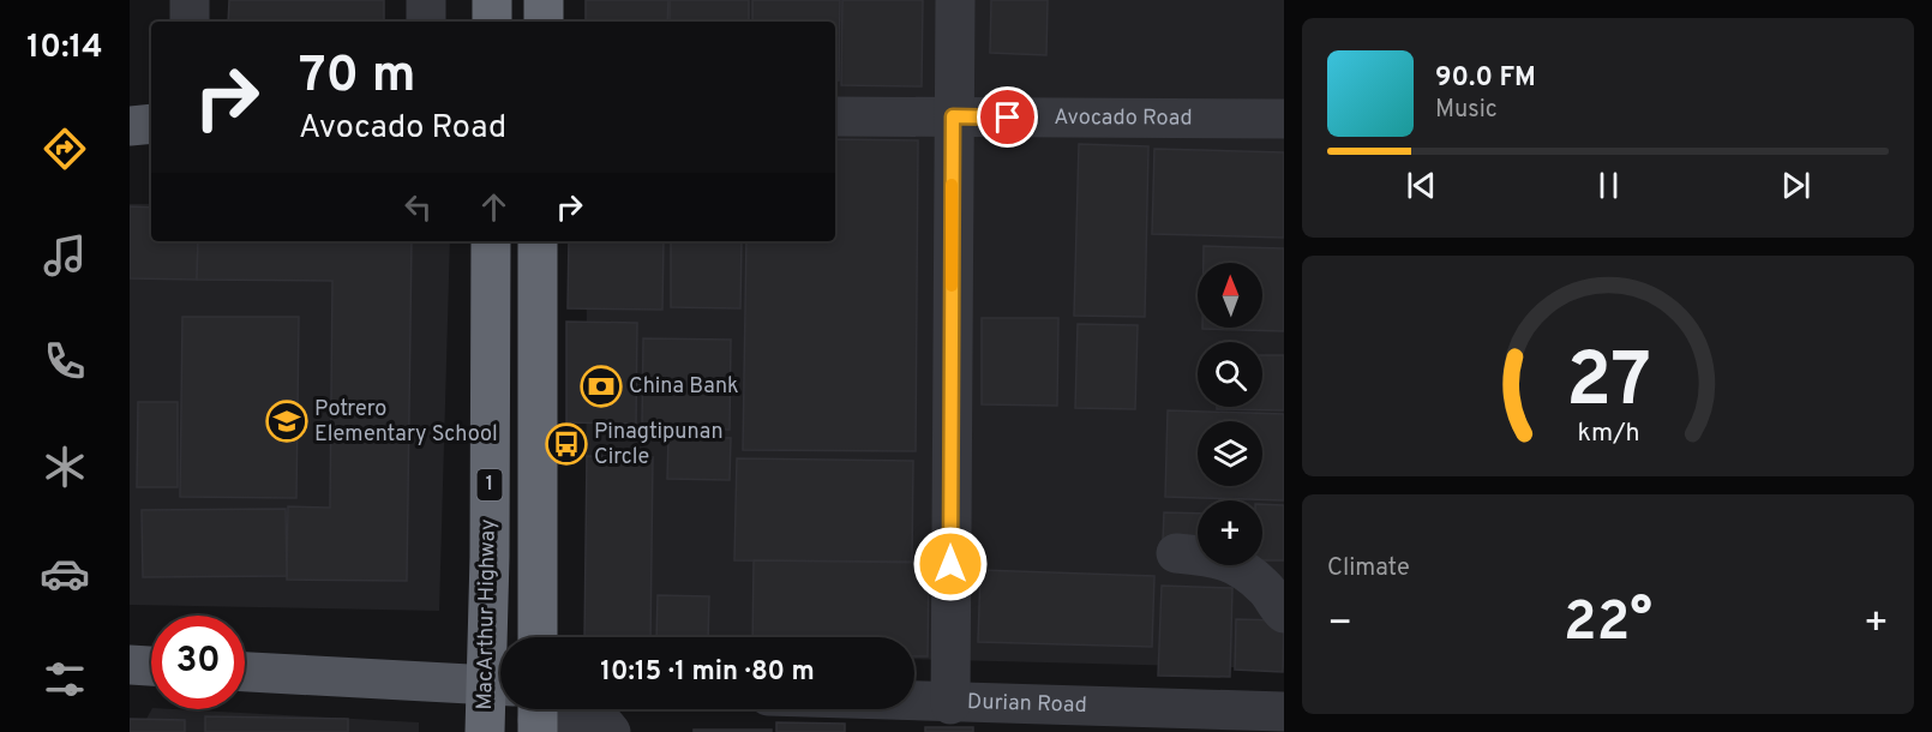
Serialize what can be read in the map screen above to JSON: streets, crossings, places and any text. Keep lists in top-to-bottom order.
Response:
{
  "streets": {
    "highway": ["1", "MacArthur Highway"],
    "street": ["Avocado Road", "Durian Road"]
  },
  "places": {
    "bank": ["China Bank"],
    "school or university": ["Potrero Elementary School"],
    "bus stop": ["Pinagtipunan Circle"]
  },
  "north": "top",
  "page": {
    "tabs": "10:14",
    "turn": ["70 m", "Avocado Road"],
    "song": ["90.0 FM", "Music"],
    "map_buttons": "+",
    "tile": "Climate",
    "heat": ["−", "22°", "+"],
    "limit": "30",
    "trip": "10:15 · 1 min · 80 m",
    "gauge": ["27", "km/h"]
  }
}
